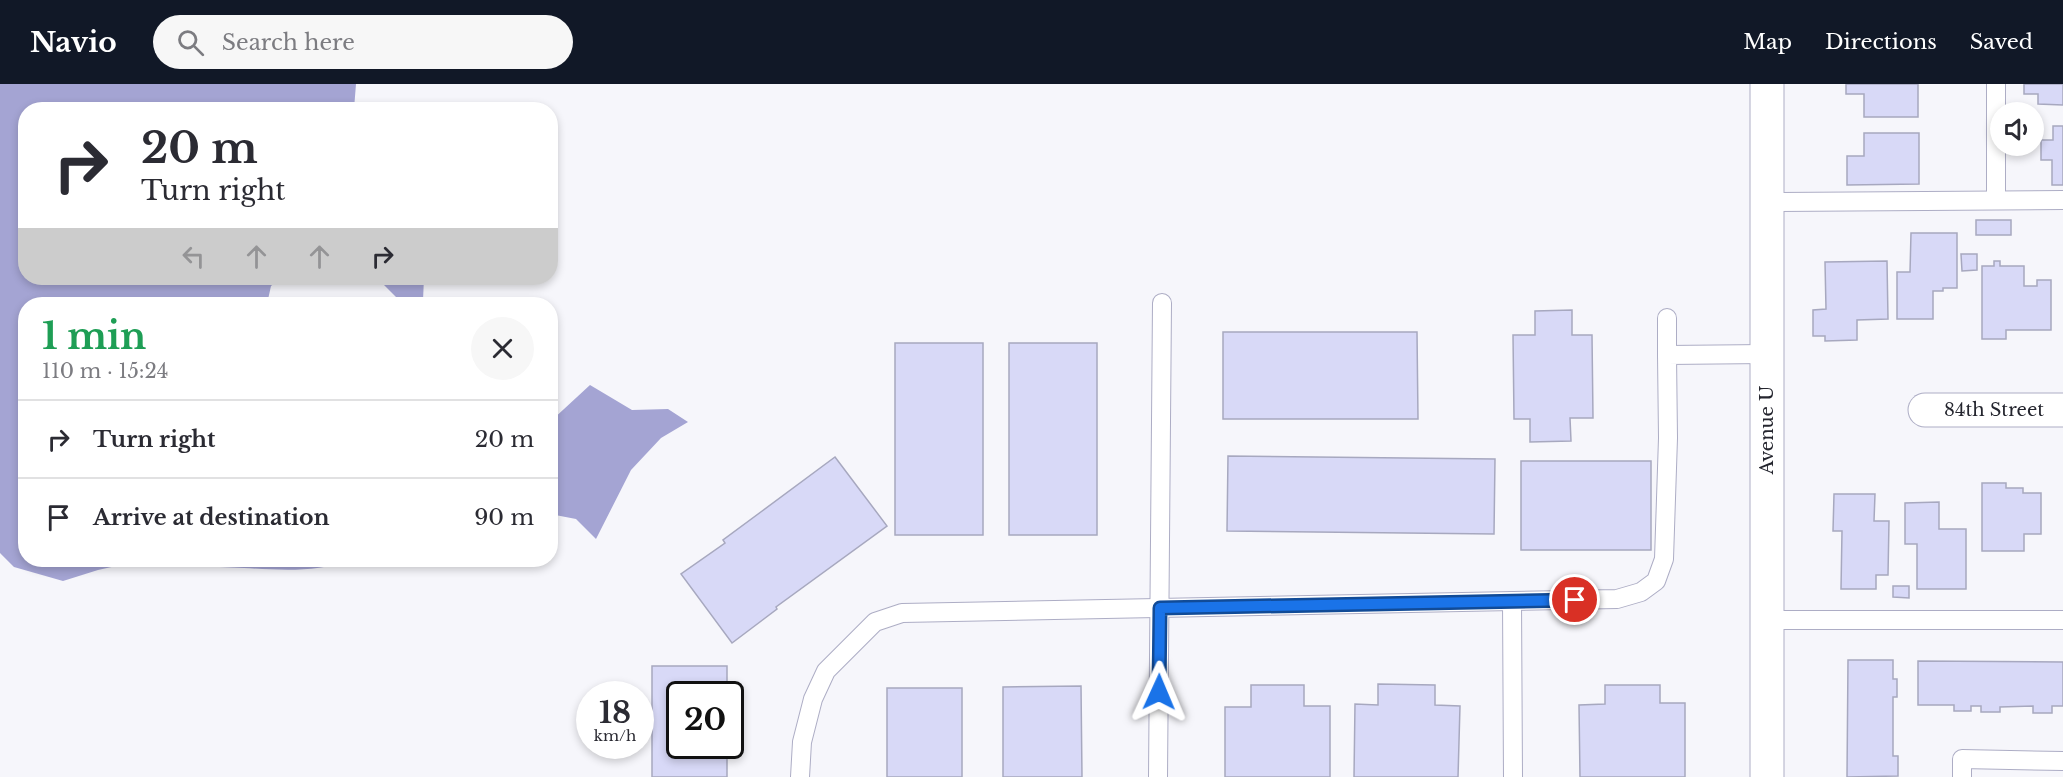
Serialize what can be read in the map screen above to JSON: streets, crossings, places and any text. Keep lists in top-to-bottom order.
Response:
{
  "streets": {
    "street": ["84th Street", "Avenue U"]
  },
  "page": {
    "header": "Navio",
    "search": "Search here",
    "nav": ["Map", "Directions", "Saved"],
    "turn": ["20 m", "Turn right"],
    "heading": ["1 min", "110 m · 15:24"],
    "list": [
      {
        "name": "Turn right",
        "value": "20 m"
      },
      {
        "name": "Arrive at destination",
        "value": "90 m"
      }
    ],
    "speed": "18 km/h",
    "limit": "20"
  }
}
